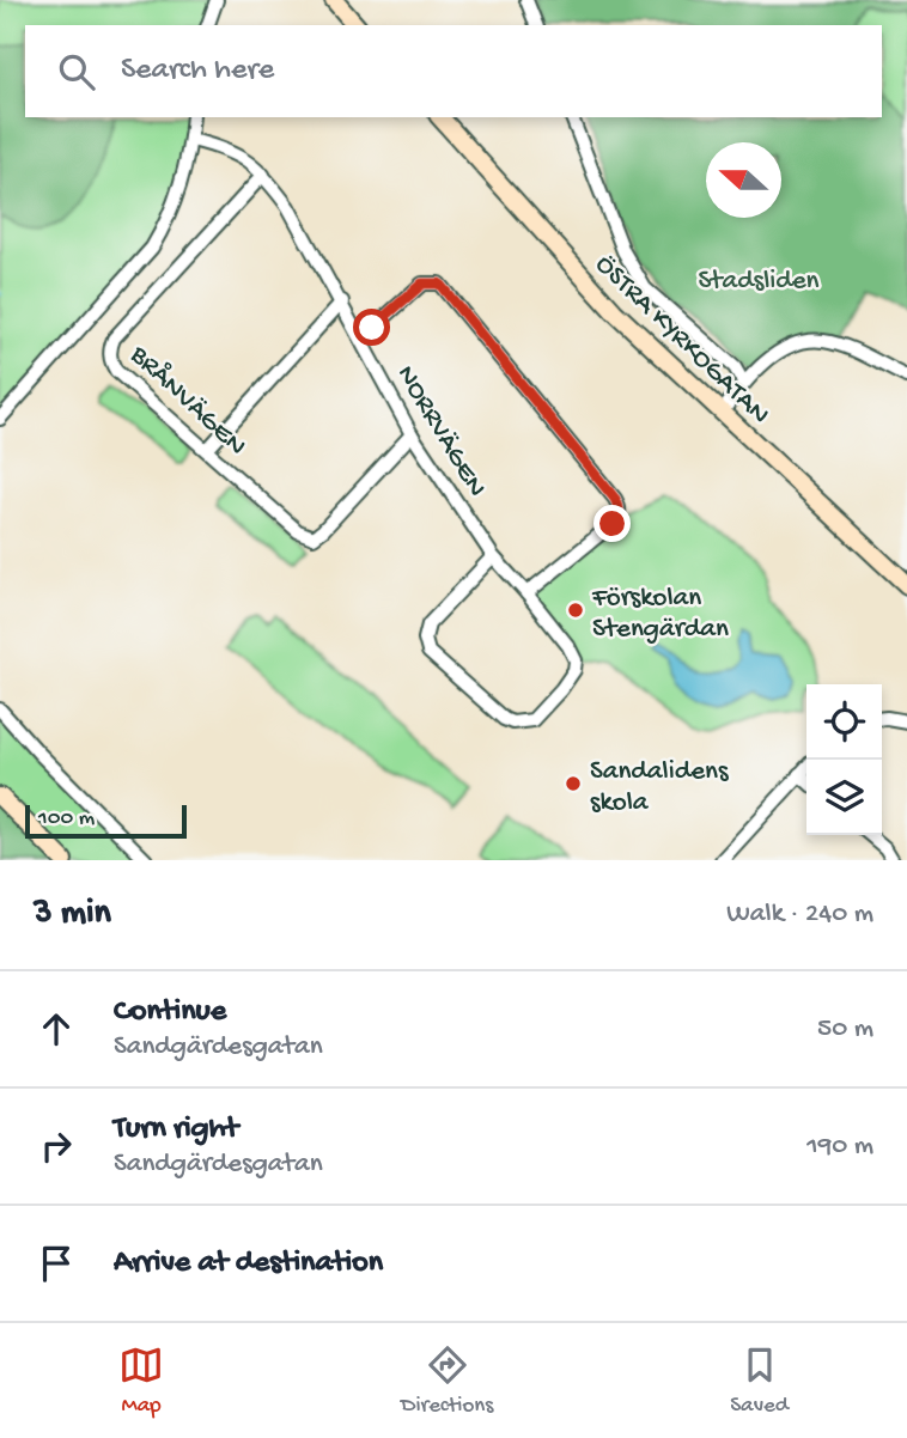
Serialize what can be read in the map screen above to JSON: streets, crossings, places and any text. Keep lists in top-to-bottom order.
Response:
{
  "streets": {
    "street": ["ÖSTRA KYRKOGATAN", "BRÅNVÄGEN", "NORRVÄGEN"]
  },
  "crossings": [
    ["BRÅNVÄGEN", "NORRVÄGEN"]
  ],
  "parks": ["Stadsliden"],
  "places": ["Förskolan Stengärdan", "Sandalidens skola"],
  "scale_bar": "100 m",
  "north": "left",
  "page": {
    "search": "Search here",
    "scale": "100 m",
    "heading": ["3 min", "Walk · 240 m"],
    "list": [
      ["Continue", "Sandgärdesgatan", "50 m"],
      ["Turn right", "Sandgärdesgatan", "190 m"],
      "Arrive at destination"
    ],
    "nav": ["Map", "Directions", "Saved"]
  }
}
